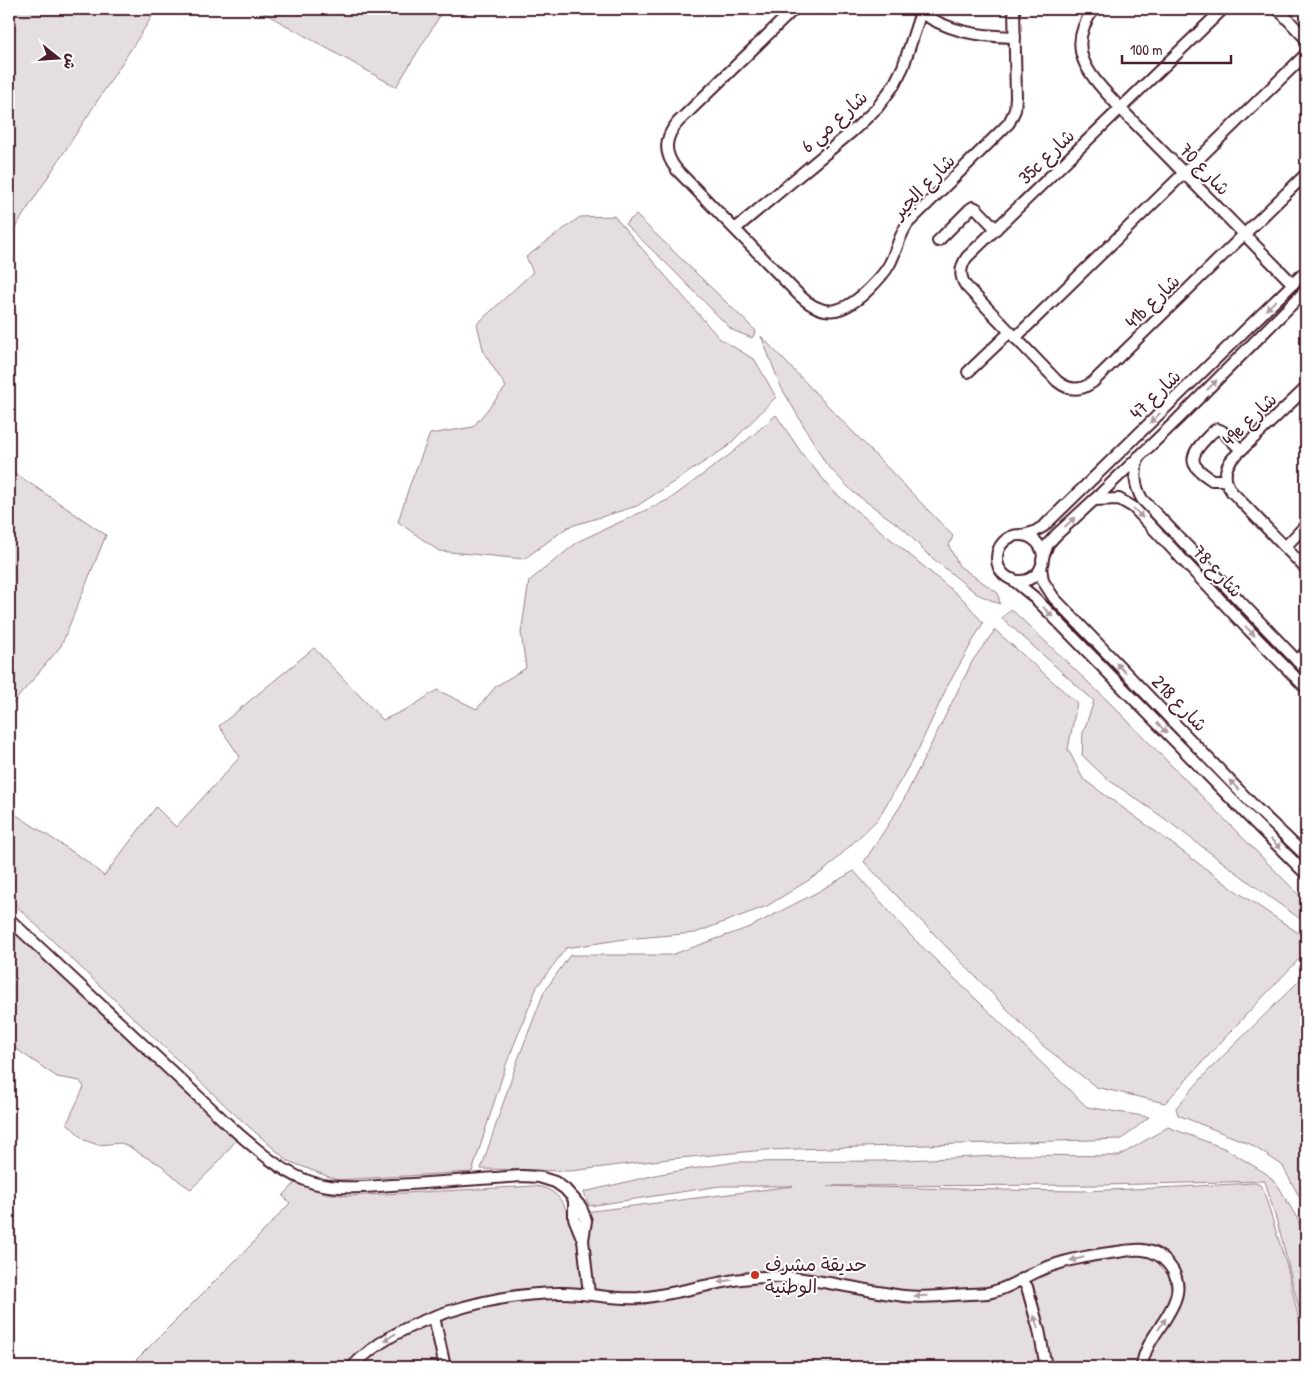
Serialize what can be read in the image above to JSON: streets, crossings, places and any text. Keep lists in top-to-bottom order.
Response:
{
  "streets": {
    "street": [
      "شارع مي 6",
      "35c شارع",
      "شارع 70",
      "شارع الجير",
      "41b شارع",
      "شارع 47",
      "49e شارع",
      "شارع 78",
      "شارع 218"
    ]
  },
  "crossings": [
    ["شارع مي 6", "شارع الجير"],
    ["35c شارع", "شارع 70"],
    ["35c شارع", "41b شارع"],
    ["شارع 70", "41b شارع"],
    ["شارع 70", "شارع 47"],
    ["شارع 47", "شارع 78"],
    ["شارع 47", "شارع 218"]
  ],
  "places": ["حديقة مشرف الوطنية"],
  "scale_bar": "100 m",
  "north": "right"
}
